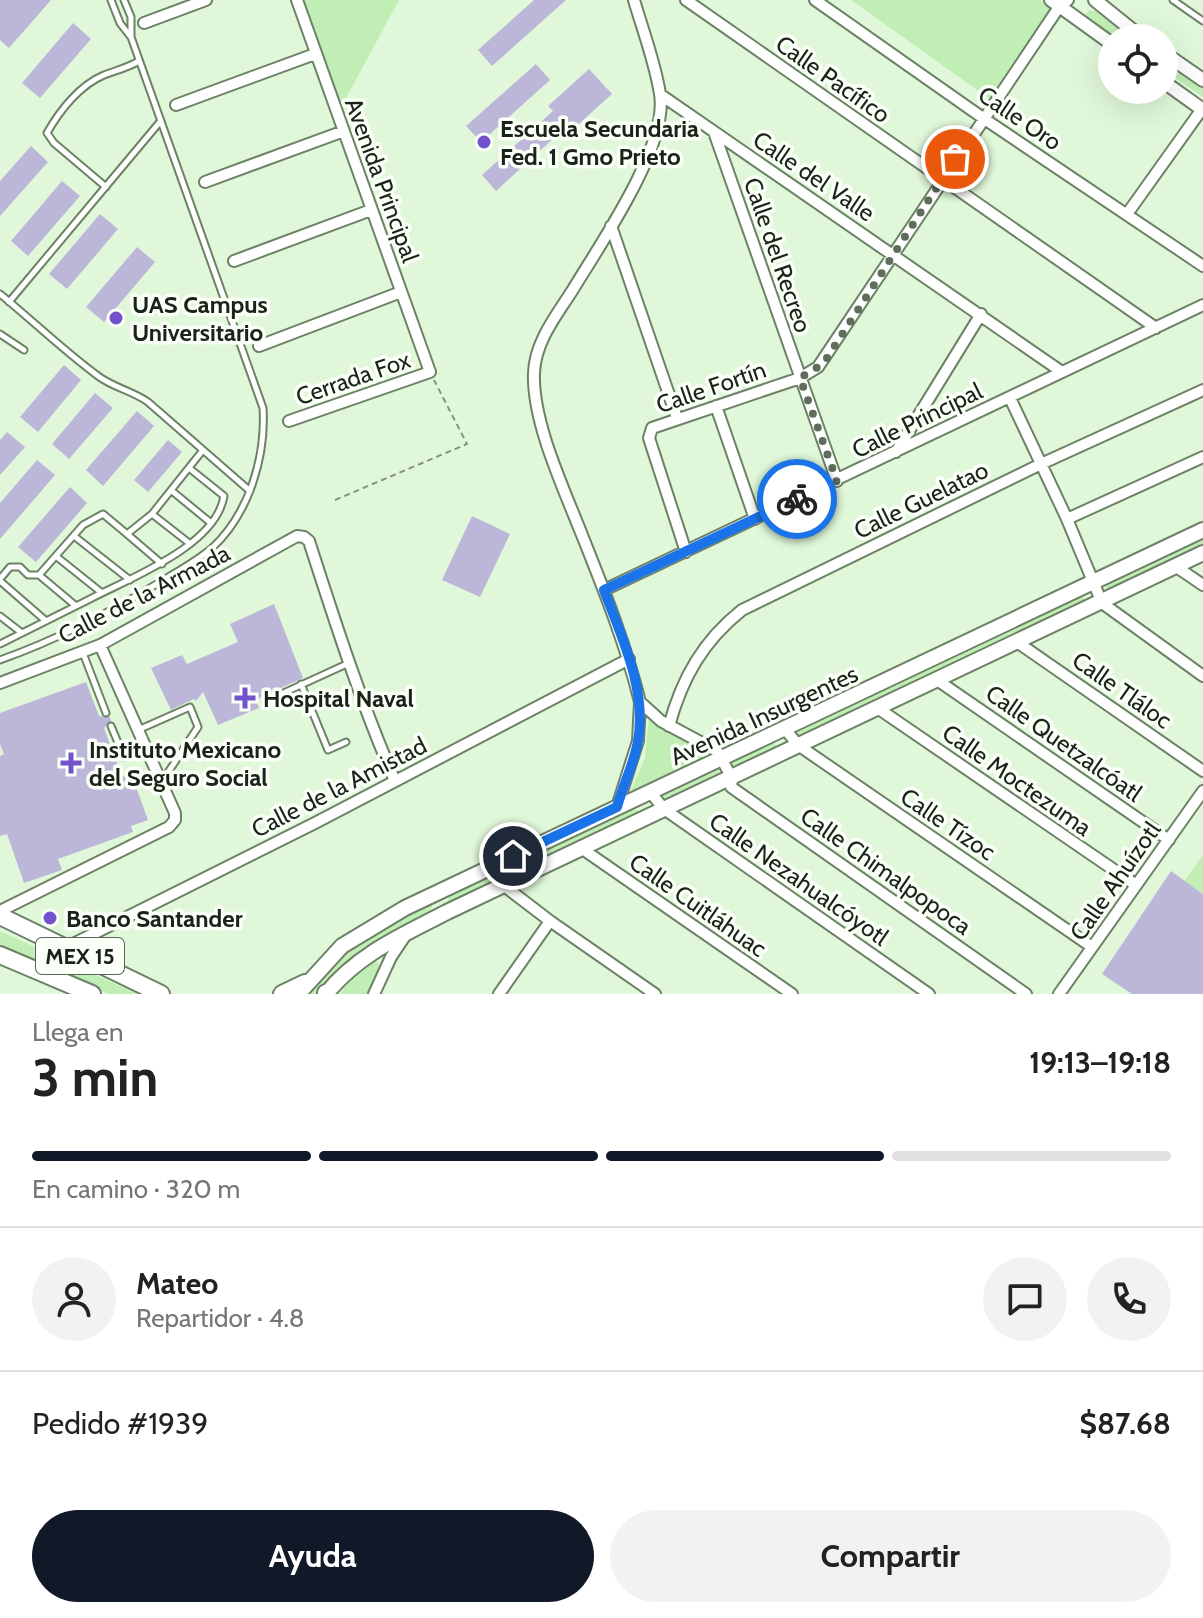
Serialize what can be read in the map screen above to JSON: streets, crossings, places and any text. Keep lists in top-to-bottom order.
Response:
{
  "streets": {
    "main road": ["Avenida Insurgentes", "MEX 15"],
    "street": [
      "Calle Pacífico",
      "Calle Oro",
      "Calle del Valle",
      "Avenida Principal",
      "Calle del Recreo",
      "Cerrada Fox",
      "Calle Fortín",
      "Calle Principal",
      "Calle Guelatao",
      "Calle de la Armada",
      "Calle Tláloc",
      "Calle Quetzalcóatl",
      "Calle Moctezuma",
      "Calle de la Amistad",
      "Calle Tízoc",
      "Calle Chimalpopoca",
      "Calle Nezahualcóyotl",
      "Calle Ahuízotl",
      "Calle Cuitláhuac"
    ]
  },
  "crossings": [
    ["Calle Pacífico", "Calle Fortín"],
    ["Calle Pacífico", "Calle Principal"],
    ["Calle Oro", "Calle Fortín"],
    ["Calle del Valle", "Calle del Recreo"],
    ["Calle del Valle", "Calle Fortín"],
    ["Calle del Valle", "Calle Principal"],
    ["Avenida Principal", "Cerrada Fox"],
    ["Calle del Recreo", "Calle Fortín"],
    ["Calle del Recreo", "Calle Principal"],
    ["Calle Fortín", "Calle Principal"],
    ["Calle Tláloc", "Avenida Insurgentes"],
    ["Avenida Insurgentes", "Calle Quetzalcóatl"],
    ["Avenida Insurgentes", "Calle Moctezuma"],
    ["Avenida Insurgentes", "Calle Tízoc"],
    ["Avenida Insurgentes", "Calle Chimalpopoca"],
    ["Avenida Insurgentes", "Calle Nezahualcóyotl"],
    ["Avenida Insurgentes", "Calle Cuitláhuac"],
    ["Calle Quetzalcóatl", "Calle Ahuízotl"],
    ["Calle Moctezuma", "Calle Ahuízotl"],
    ["Calle de la Amistad", "MEX 15"],
    ["Calle Tízoc", "Calle Ahuízotl"]
  ],
  "places": {
    "other": ["Escuela Secundaria Fed. 1 Gmo Prieto", "UAS Campus Universitario", "Banco Santander"],
    "health": ["Hospital Naval", "Instituto Mexicano del Seguro Social"]
  },
  "page": {
    "heading": ["3 min", "Llega en", "19:13–19:18"],
    "panel": [
      "Mateo",
      "Repartidor · 4.8",
      "Pedido #1939",
      "$87.68"
    ],
    "bar": "En camino · 320 m",
    "buttons": ["Ayuda", "Compartir"]
  }
}
